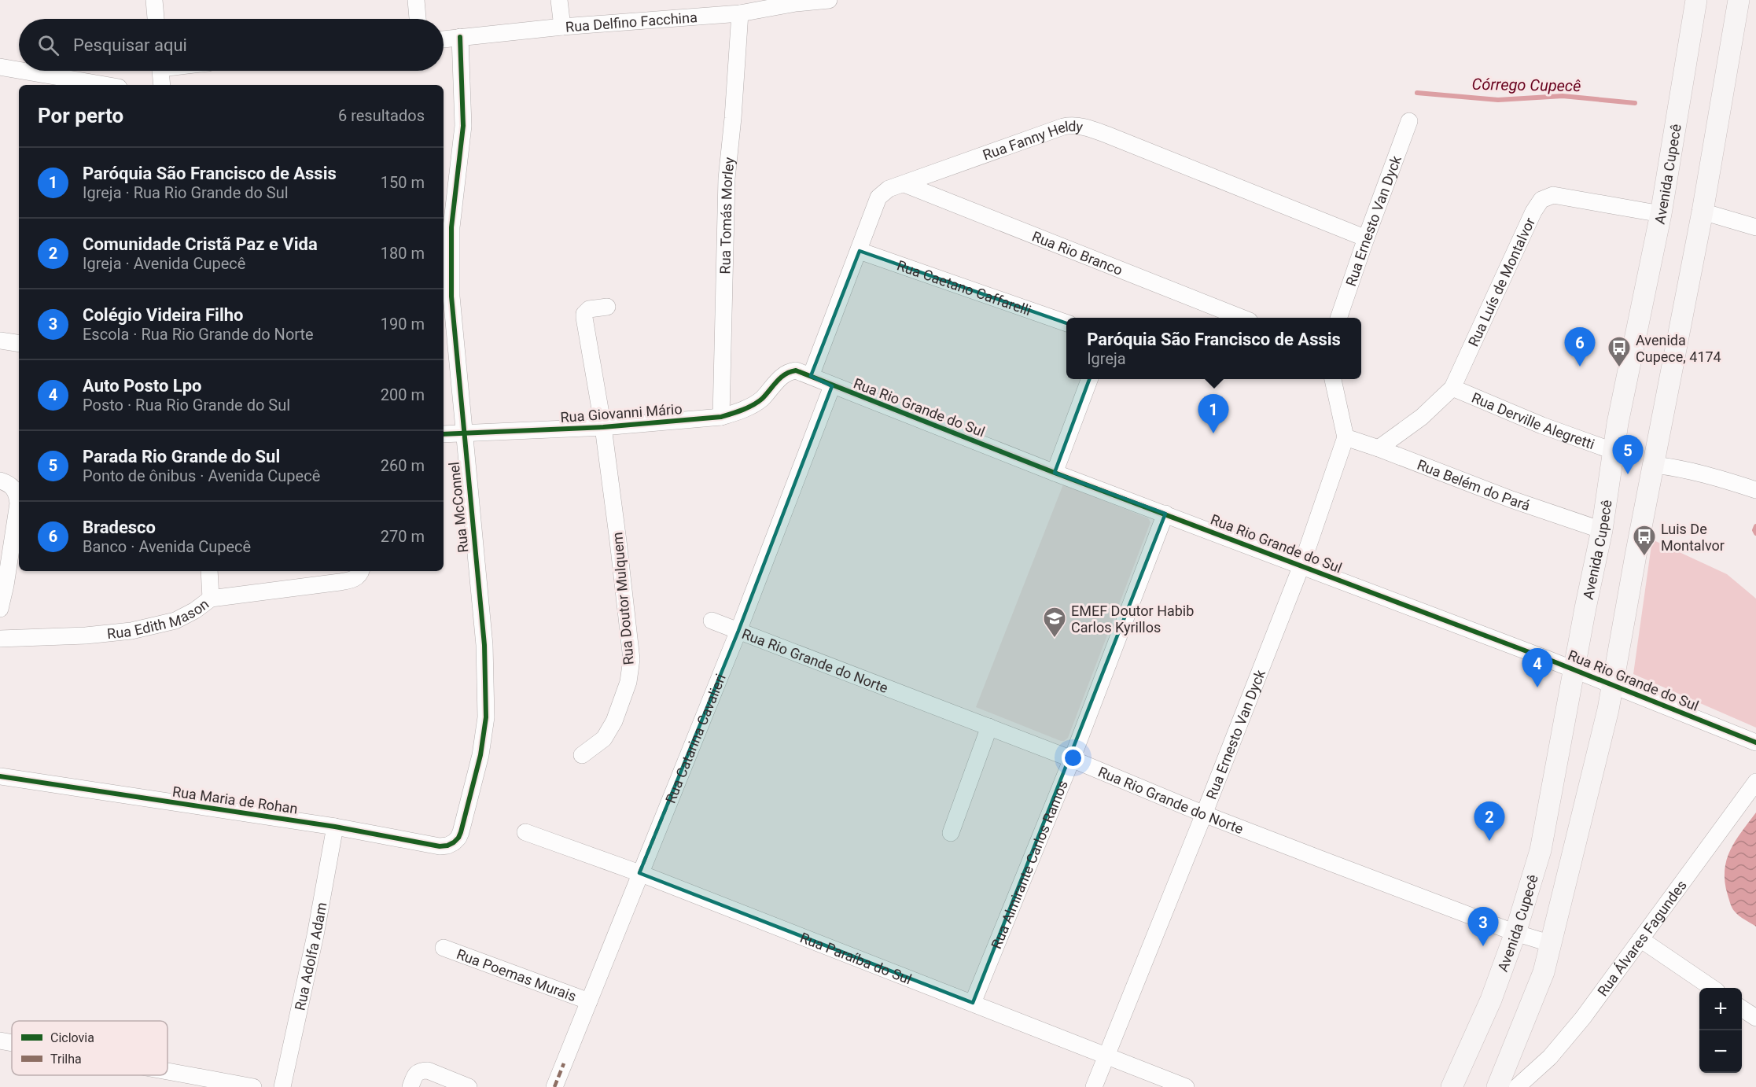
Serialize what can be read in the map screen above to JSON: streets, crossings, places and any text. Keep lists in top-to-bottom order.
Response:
{
  "streets": {
    "main road": ["Avenida Cupecê"],
    "street": [
      "Rua Delfino Facchina",
      "Rua Fanny Heldy",
      "Rua Tomás Morley",
      "Rua Ernesto Van Dyck",
      "Rua Rio Branco",
      "Rua Luís de Montalvor",
      "Rua Caetano Caffarelli",
      "Rua Rio Grande do Sul",
      "Rua Giovanni Mário",
      "Rua Derville Alegretti",
      "Rua Belém do Pará",
      "Rua McConnel",
      "Rua Doutor Mulquem",
      "Rua Edith Mason",
      "Rua Rio Grande do Norte",
      "Rua Catarina Cavalieri",
      "Rua Maria de Rohan",
      "Rua Almirante Carlos Ramos",
      "Rua Álvares Fagundes",
      "Rua Adolfa Adam",
      "Rua Paraíba do Sul",
      "Rua Poemas Murais"
    ]
  },
  "crossings": [
    ["Rua Delfino Facchina", "Rua Tomás Morley"],
    ["Rua Delfino Facchina", "Rua McConnel"],
    ["Rua Fanny Heldy", "Rua Ernesto Van Dyck"],
    ["Rua Fanny Heldy", "Rua Rio Branco"],
    ["Rua Fanny Heldy", "Rua Caetano Caffarelli"],
    ["Rua Fanny Heldy", "Rua Rio Grande do Sul"],
    ["Avenida Cupecê", "Rua Luís de Montalvor"],
    ["Avenida Cupecê", "Rua Rio Grande do Sul"],
    ["Avenida Cupecê", "Rua Derville Alegretti"],
    ["Avenida Cupecê", "Rua Belém do Pará"],
    ["Avenida Cupecê", "Rua Rio Grande do Norte"],
    ["Rua Tomás Morley", "Rua Giovanni Mário"],
    ["Rua Ernesto Van Dyck", "Rua Rio Grande do Sul"],
    ["Rua Ernesto Van Dyck", "Rua Belém do Pará"],
    ["Rua Ernesto Van Dyck", "Rua Rio Grande do Norte"],
    ["Rua Ernesto Van Dyck", "Rua Paraíba do Sul"],
    ["Rua Luís de Montalvor", "Rua Derville Alegretti"],
    ["Rua Luís de Montalvor", "Rua Belém do Pará"],
    ["Rua Rio Grande do Sul", "Rua Giovanni Mário"],
    ["Rua Rio Grande do Sul", "Rua Catarina Cavalieri"],
    ["Rua Rio Grande do Sul", "Rua Almirante Carlos Ramos"],
    ["Rua Giovanni Mário", "Rua McConnel"],
    ["Rua Giovanni Mário", "Rua Doutor Mulquem"],
    ["Rua McConnel", "Rua Maria de Rohan"],
    ["Rua Rio Grande do Norte", "Rua Catarina Cavalieri"],
    ["Rua Rio Grande do Norte", "Rua Almirante Carlos Ramos"],
    ["Rua Catarina Cavalieri", "Rua Paraíba do Sul"],
    ["Rua Catarina Cavalieri", "Rua Poemas Murais"],
    ["Rua Maria de Rohan", "Rua Adolfa Adam"],
    ["Rua Almirante Carlos Ramos", "Rua Paraíba do Sul"]
  ],
  "water": ["Córrego Cupecê"],
  "places": {
    "bus stop": ["Avenida Cupece, 4174", "Luis De Montalvor"],
    "school or university": ["EMEF Doutor Habib Carlos Kyrillos"]
  },
  "legend": ["Ciclovia", "Trilha"],
  "page": {
    "search": "Pesquisar aqui",
    "heading": ["Por perto", "6 resultados"],
    "list": [
      {
        "mark": "1",
        "name": "Paróquia São Francisco de Assis",
        "note": "Igreja · Rua Rio Grande do Sul",
        "value": "150 m"
      },
      {
        "mark": "2",
        "name": "Comunidade Cristã Paz e Vida",
        "note": "Igreja · Avenida Cupecê",
        "value": "180 m"
      },
      {
        "mark": "3",
        "name": "Colégio Videira Filho",
        "note": "Escola · Rua Rio Grande do Norte",
        "value": "190 m"
      },
      {
        "mark": "4",
        "name": "Auto Posto Lpo",
        "note": "Posto · Rua Rio Grande do Sul",
        "value": "200 m"
      },
      {
        "mark": "5",
        "name": "Parada Rio Grande do Sul",
        "note": "Ponto de ônibus · Avenida Cupecê",
        "value": "260 m"
      },
      {
        "mark": "6",
        "name": "Bradesco",
        "note": "Banco · Avenida Cupecê",
        "value": "270 m"
      }
    ],
    "popup": ["Paróquia São Francisco de Assis", "Igreja"],
    "pins": [
      "6",
      "1",
      "5",
      "4",
      "2",
      "3"
    ],
    "map_buttons": ["+", "−"]
  }
}
